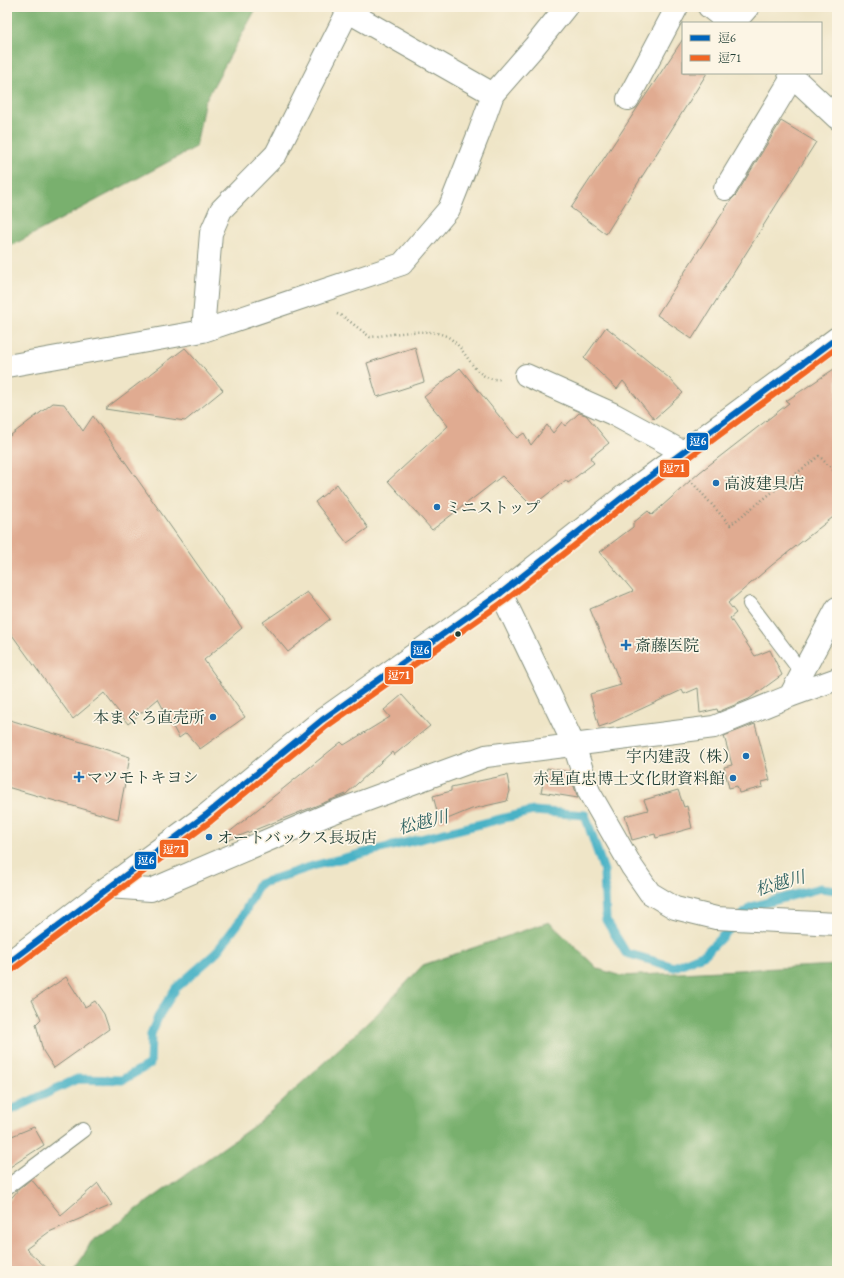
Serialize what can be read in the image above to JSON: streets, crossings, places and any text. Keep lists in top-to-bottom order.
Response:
{
  "water": ["松越川"],
  "places": {
    "other": [
      "高波建具店",
      "ミニストップ",
      "本まぐろ直売所",
      "宇内建設（株）",
      "赤星直忠博士文化財資料館",
      "オートバックス長坂店"
    ],
    "health": ["斎藤医院", "マツモトキヨシ"]
  },
  "lines": ["transit line 逗6", "transit line 逗71"],
  "legend": ["逗6", "逗71"]
}
